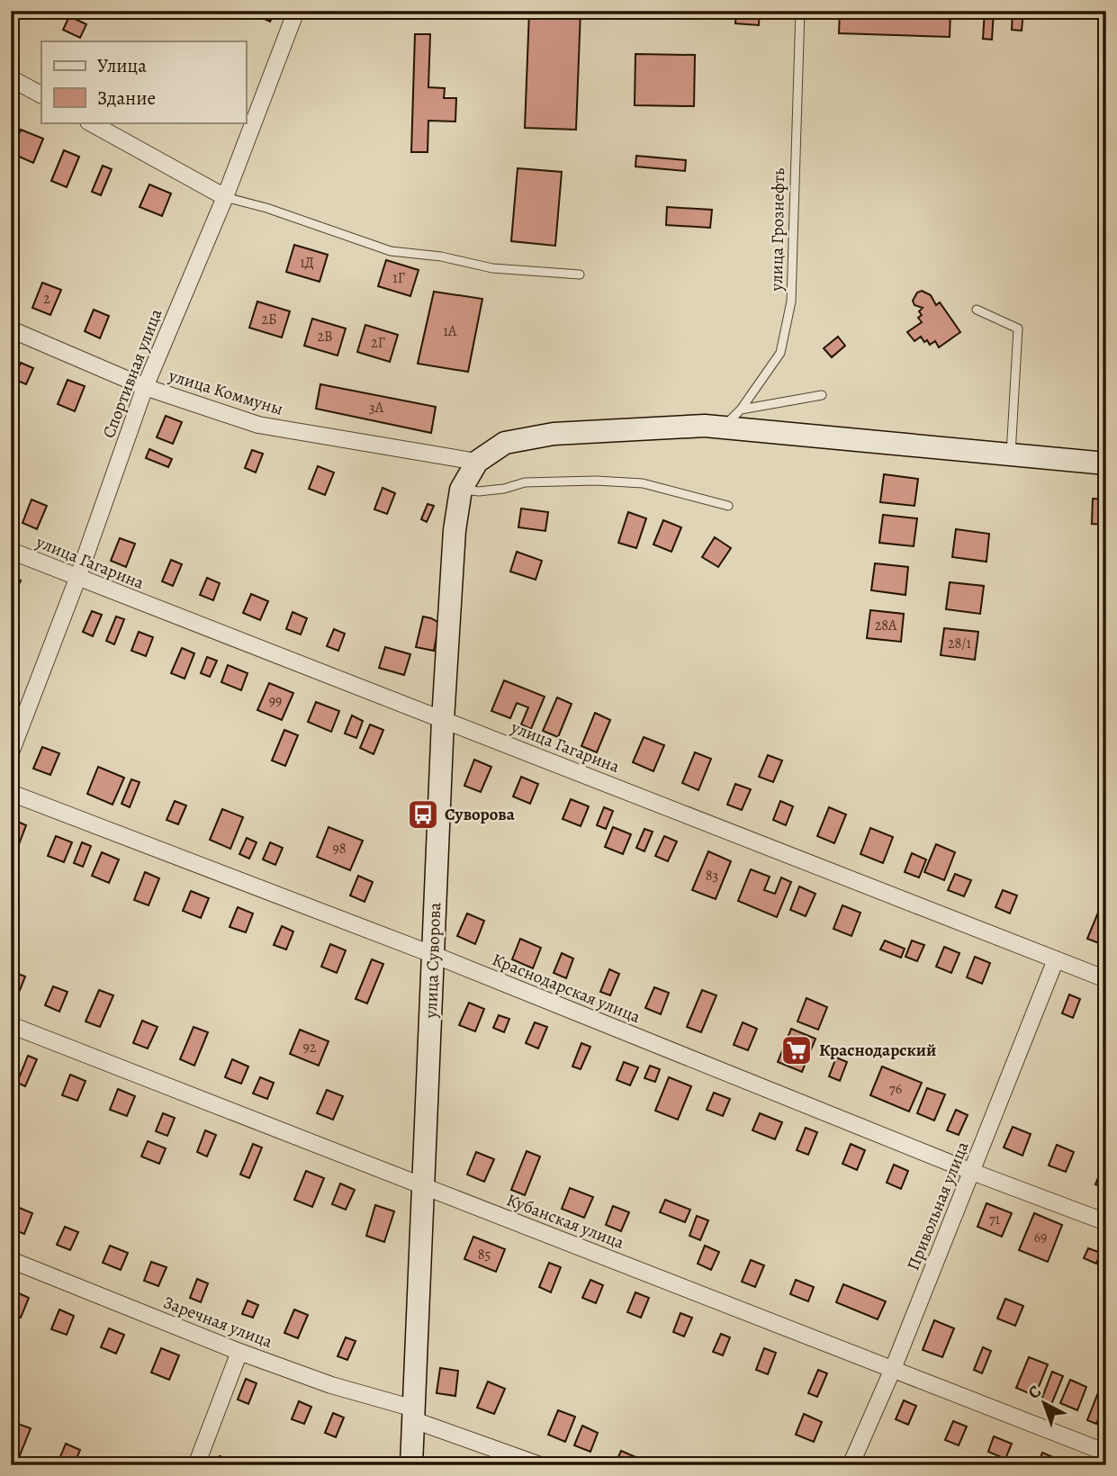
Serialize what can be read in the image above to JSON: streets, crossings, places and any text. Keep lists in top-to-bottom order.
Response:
{
  "streets": {
    "street": [
      "Спортивная улица",
      "улица Коммуны",
      "улица Гагарина",
      "улица Суворова",
      "Краснодарская улица",
      "Привольная улица",
      "Кубанская улица",
      "Заречная улица"
    ],
    "lane": ["улица Грознефть"]
  },
  "crossings": [
    ["Спортивная улица", "улица Коммуны"],
    ["Спортивная улица", "улица Гагарина"],
    ["улица Коммуны", "улица Суворова"],
    ["улица Гагарина", "улица Суворова"],
    ["улица Гагарина", "Привольная улица"],
    ["улица Суворова", "Краснодарская улица"],
    ["улица Суворова", "Кубанская улица"],
    ["улица Суворова", "Заречная улица"],
    ["Краснодарская улица", "Привольная улица"],
    ["Привольная улица", "Кубанская улица"]
  ],
  "places": {
    "bus stop": ["Суворова"],
    "supermarket": ["Краснодарский"]
  },
  "house_numbers": [
    "1Д",
    "1Г",
    "2",
    "2Б",
    "1А",
    "2В",
    "2Г",
    "3А",
    "28А",
    "28/1",
    "99",
    "98",
    "83",
    "92",
    "76",
    "71",
    "69",
    "85"
  ],
  "legend": ["Улица", "Здание"],
  "north": "top left"
}
